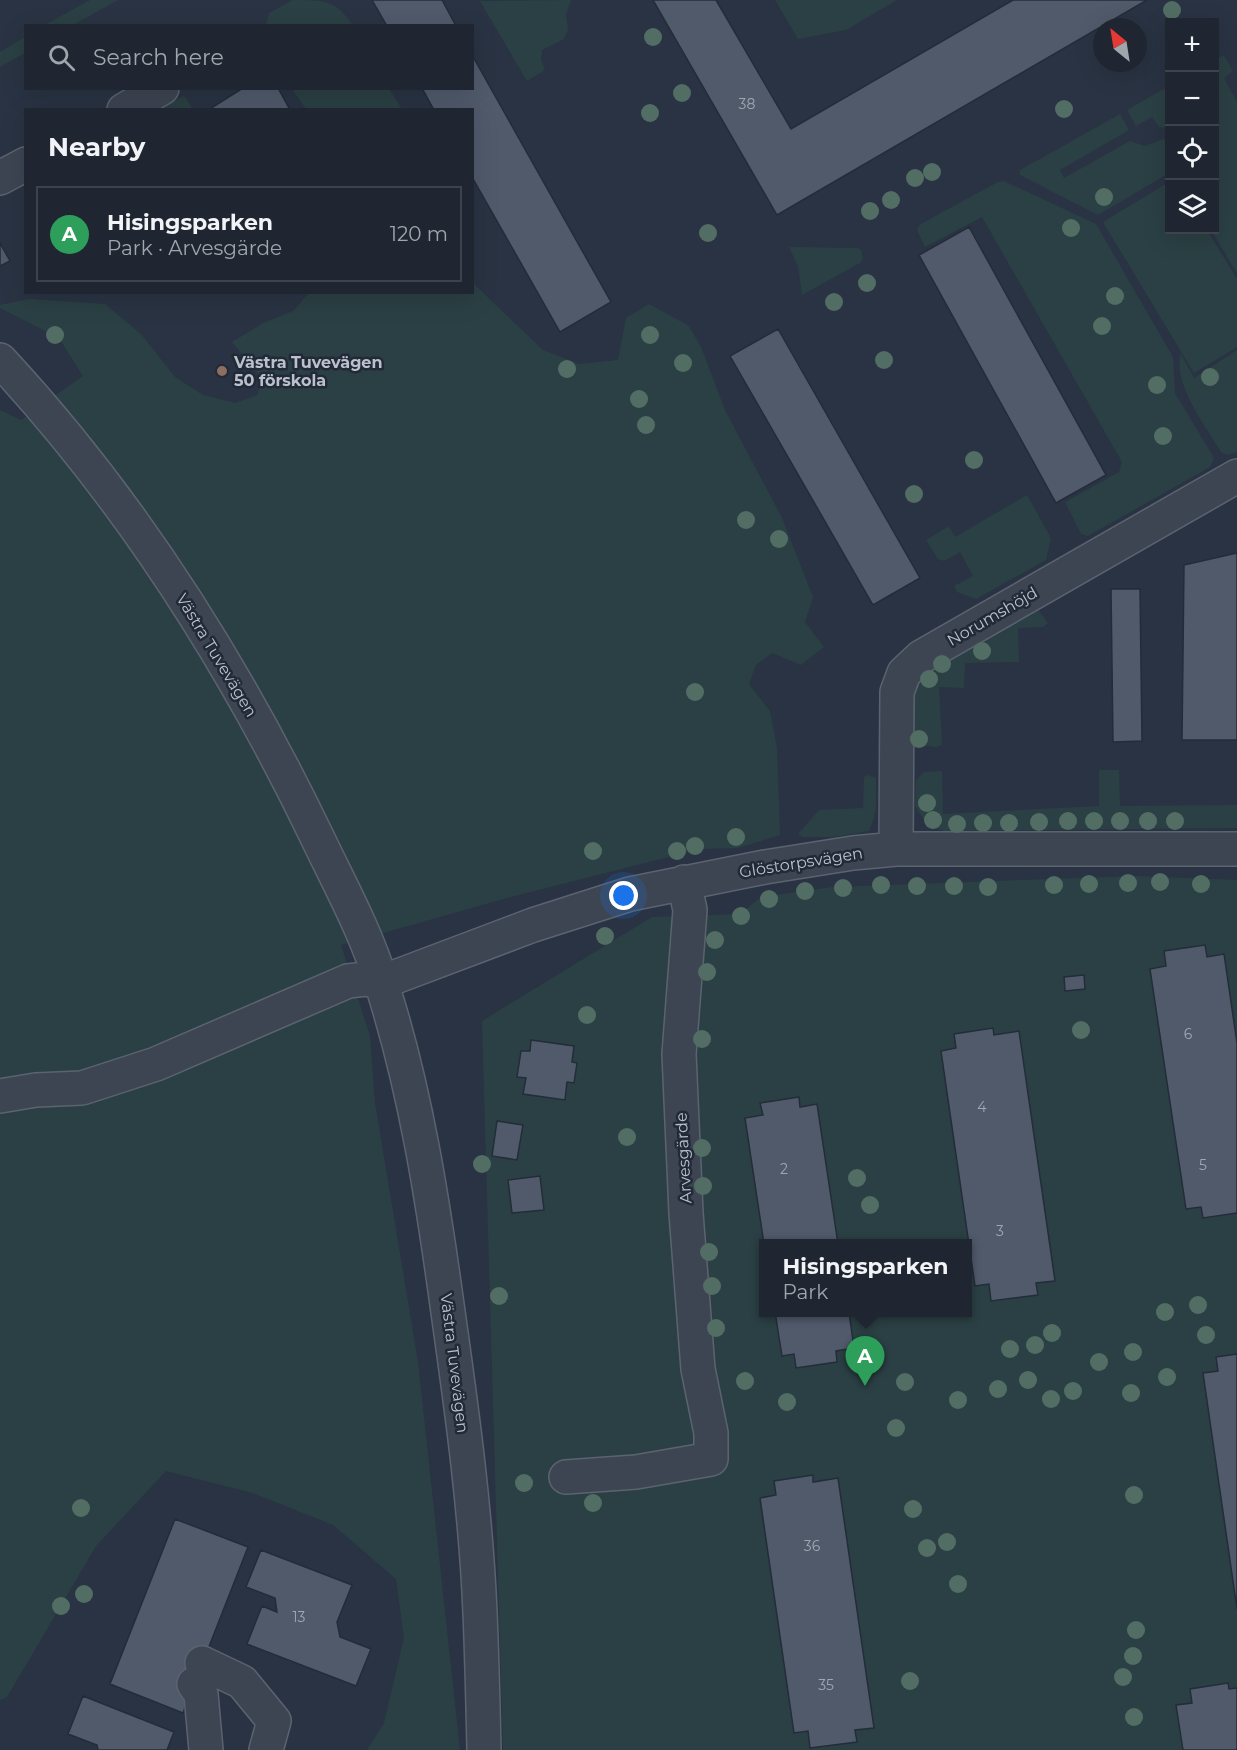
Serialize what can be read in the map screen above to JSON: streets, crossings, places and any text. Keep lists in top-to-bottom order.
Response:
{
  "streets": {
    "street": [
      "Norumshöjd",
      "Västra Tuvevägen",
      "Glöstorpsvägen",
      "Arvesgärde"
    ]
  },
  "crossings": [
    ["Norumshöjd", "Glöstorpsvägen"],
    ["Västra Tuvevägen", "Glöstorpsvägen"],
    ["Glöstorpsvägen", "Arvesgärde"]
  ],
  "places": ["Västra Tuvevägen 50 förskola"],
  "house_numbers": [
    "38",
    "6",
    "4",
    "5",
    "2",
    "3",
    "36",
    "13",
    "35"
  ],
  "north": "top left",
  "page": {
    "map_buttons": ["+", "−"],
    "search": "Search here",
    "heading": "Nearby",
    "list": [
      {
        "mark": "A",
        "name": "Hisingsparken",
        "note": "Park · Arvesgärde",
        "value": "120 m"
      }
    ],
    "popup": ["Hisingsparken", "Park"],
    "pins": "A"
  }
}
